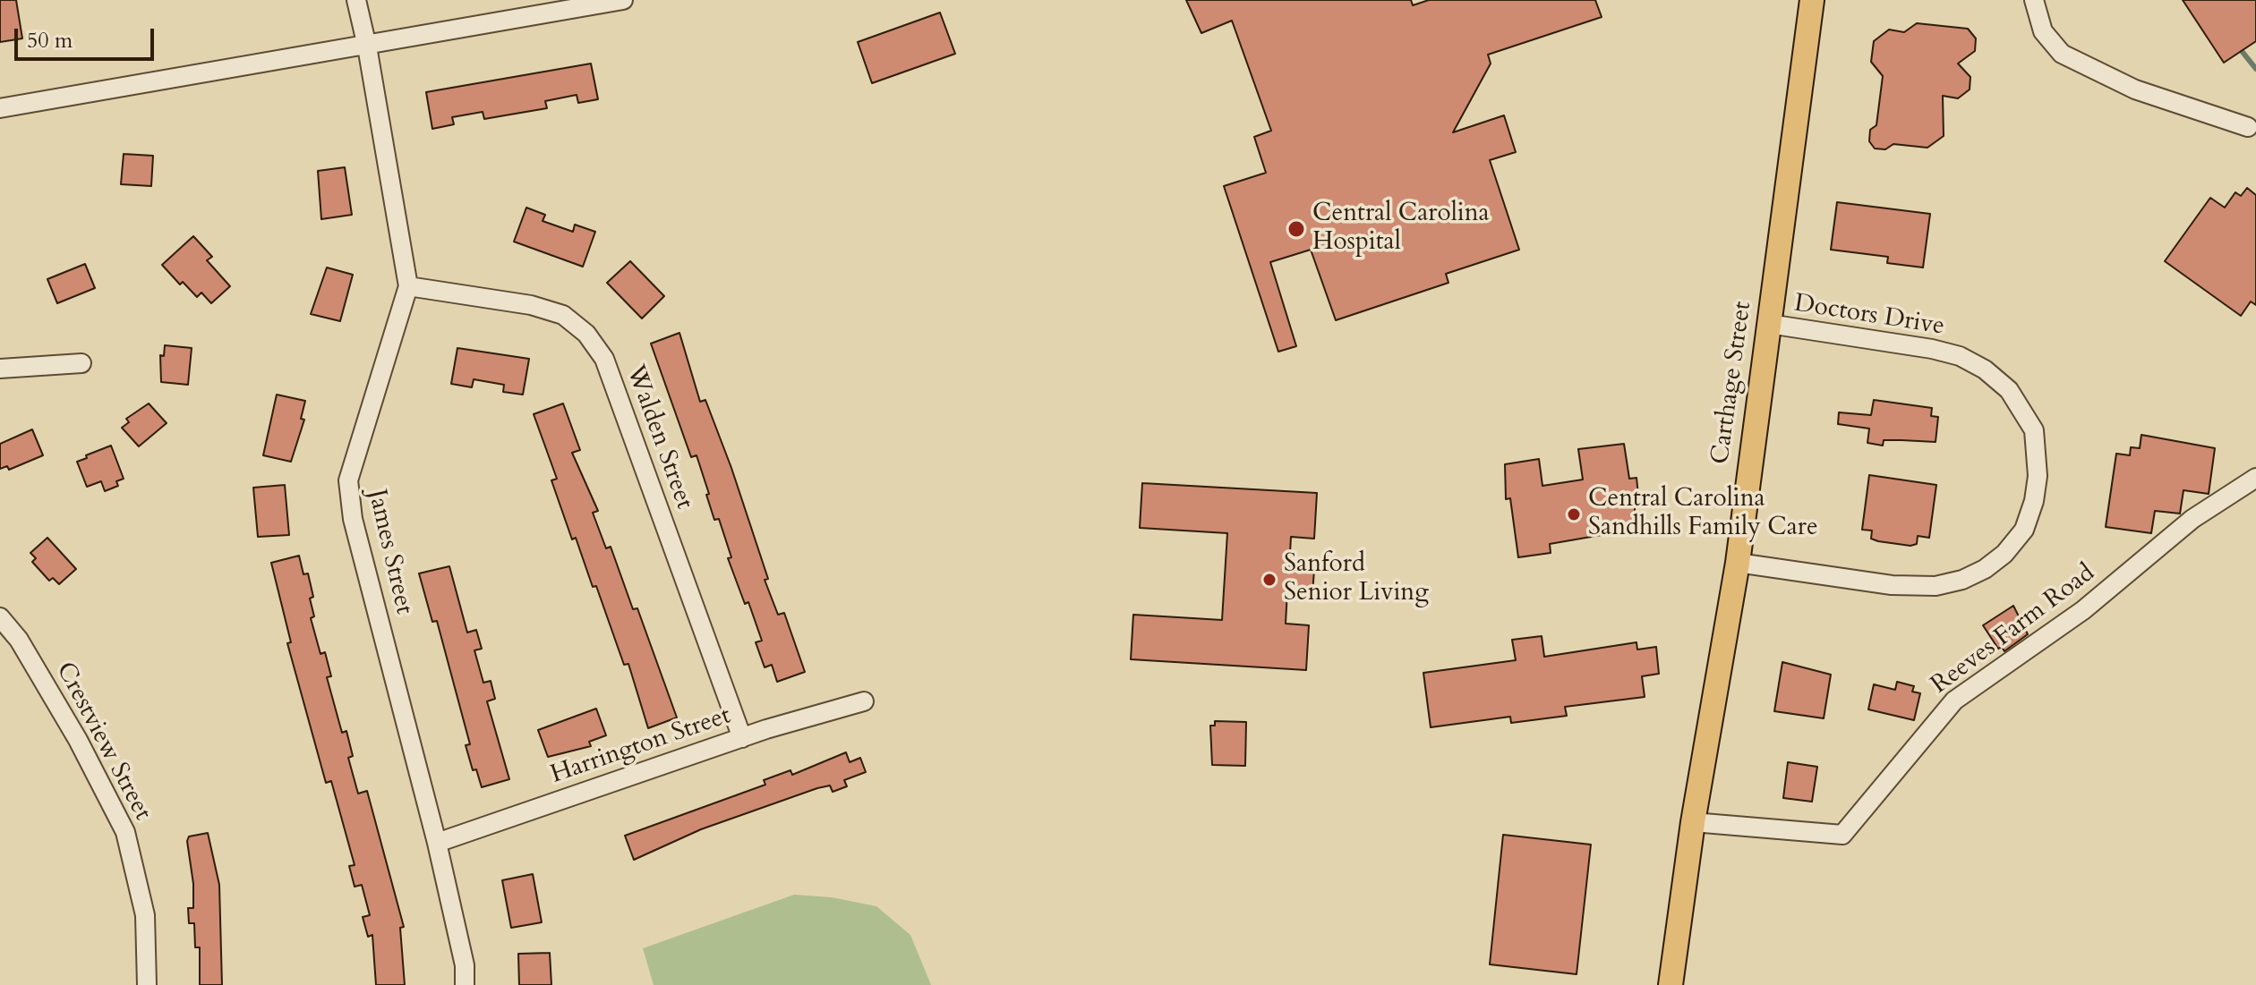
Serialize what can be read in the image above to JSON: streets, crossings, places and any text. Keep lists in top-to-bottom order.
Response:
{
  "streets": {
    "main road": ["Carthage Street"],
    "street": [
      "Doctors Drive",
      "Walden Street",
      "James Street",
      "Reeves Farm Road",
      "Crestview Street",
      "Harrington Street"
    ]
  },
  "crossings": [
    ["Doctors Drive", "Carthage Street"],
    ["Carthage Street", "Reeves Farm Road"],
    ["Walden Street", "James Street"],
    ["Walden Street", "Harrington Street"],
    ["James Street", "Harrington Street"]
  ],
  "places": ["Central Carolina Hospital", "Central Carolina Sandhills Family Care", "Sanford Senior Living"],
  "scale_bar": "50 m"
}
